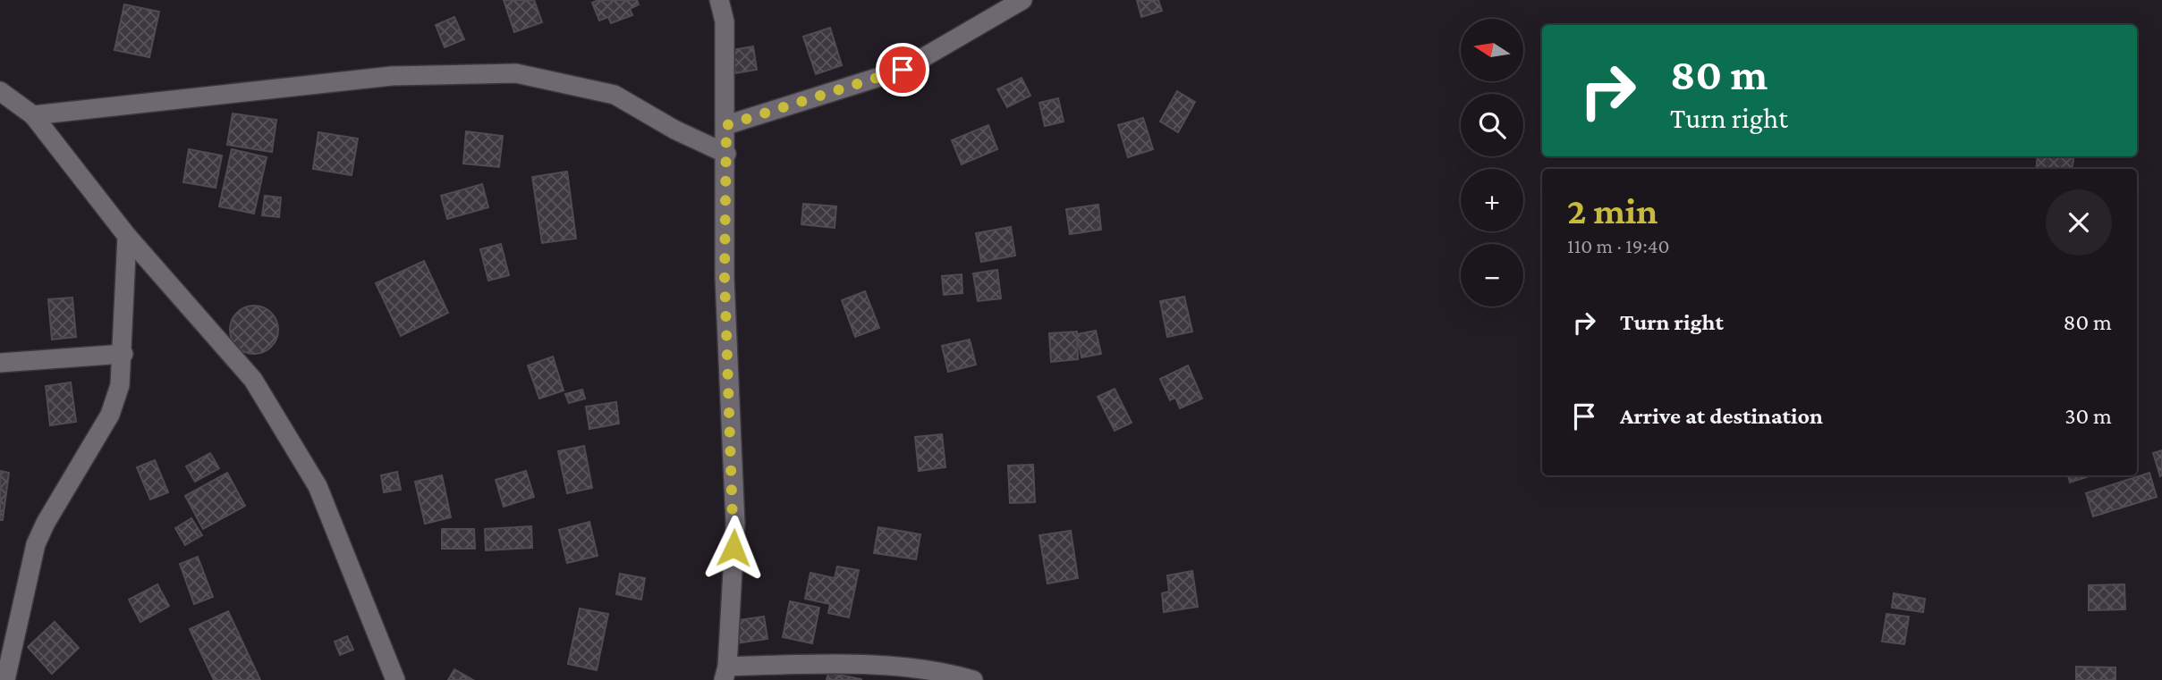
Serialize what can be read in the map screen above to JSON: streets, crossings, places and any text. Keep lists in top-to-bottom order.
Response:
{
  "north": "left",
  "page": {
    "map_buttons": ["+", "−"],
    "turn": ["80 m", "Turn right"],
    "heading": ["2 min", "110 m · 19:40"],
    "list": [
      {
        "name": "Turn right",
        "value": "80 m"
      },
      {
        "name": "Arrive at destination",
        "value": "30 m"
      }
    ]
  }
}
